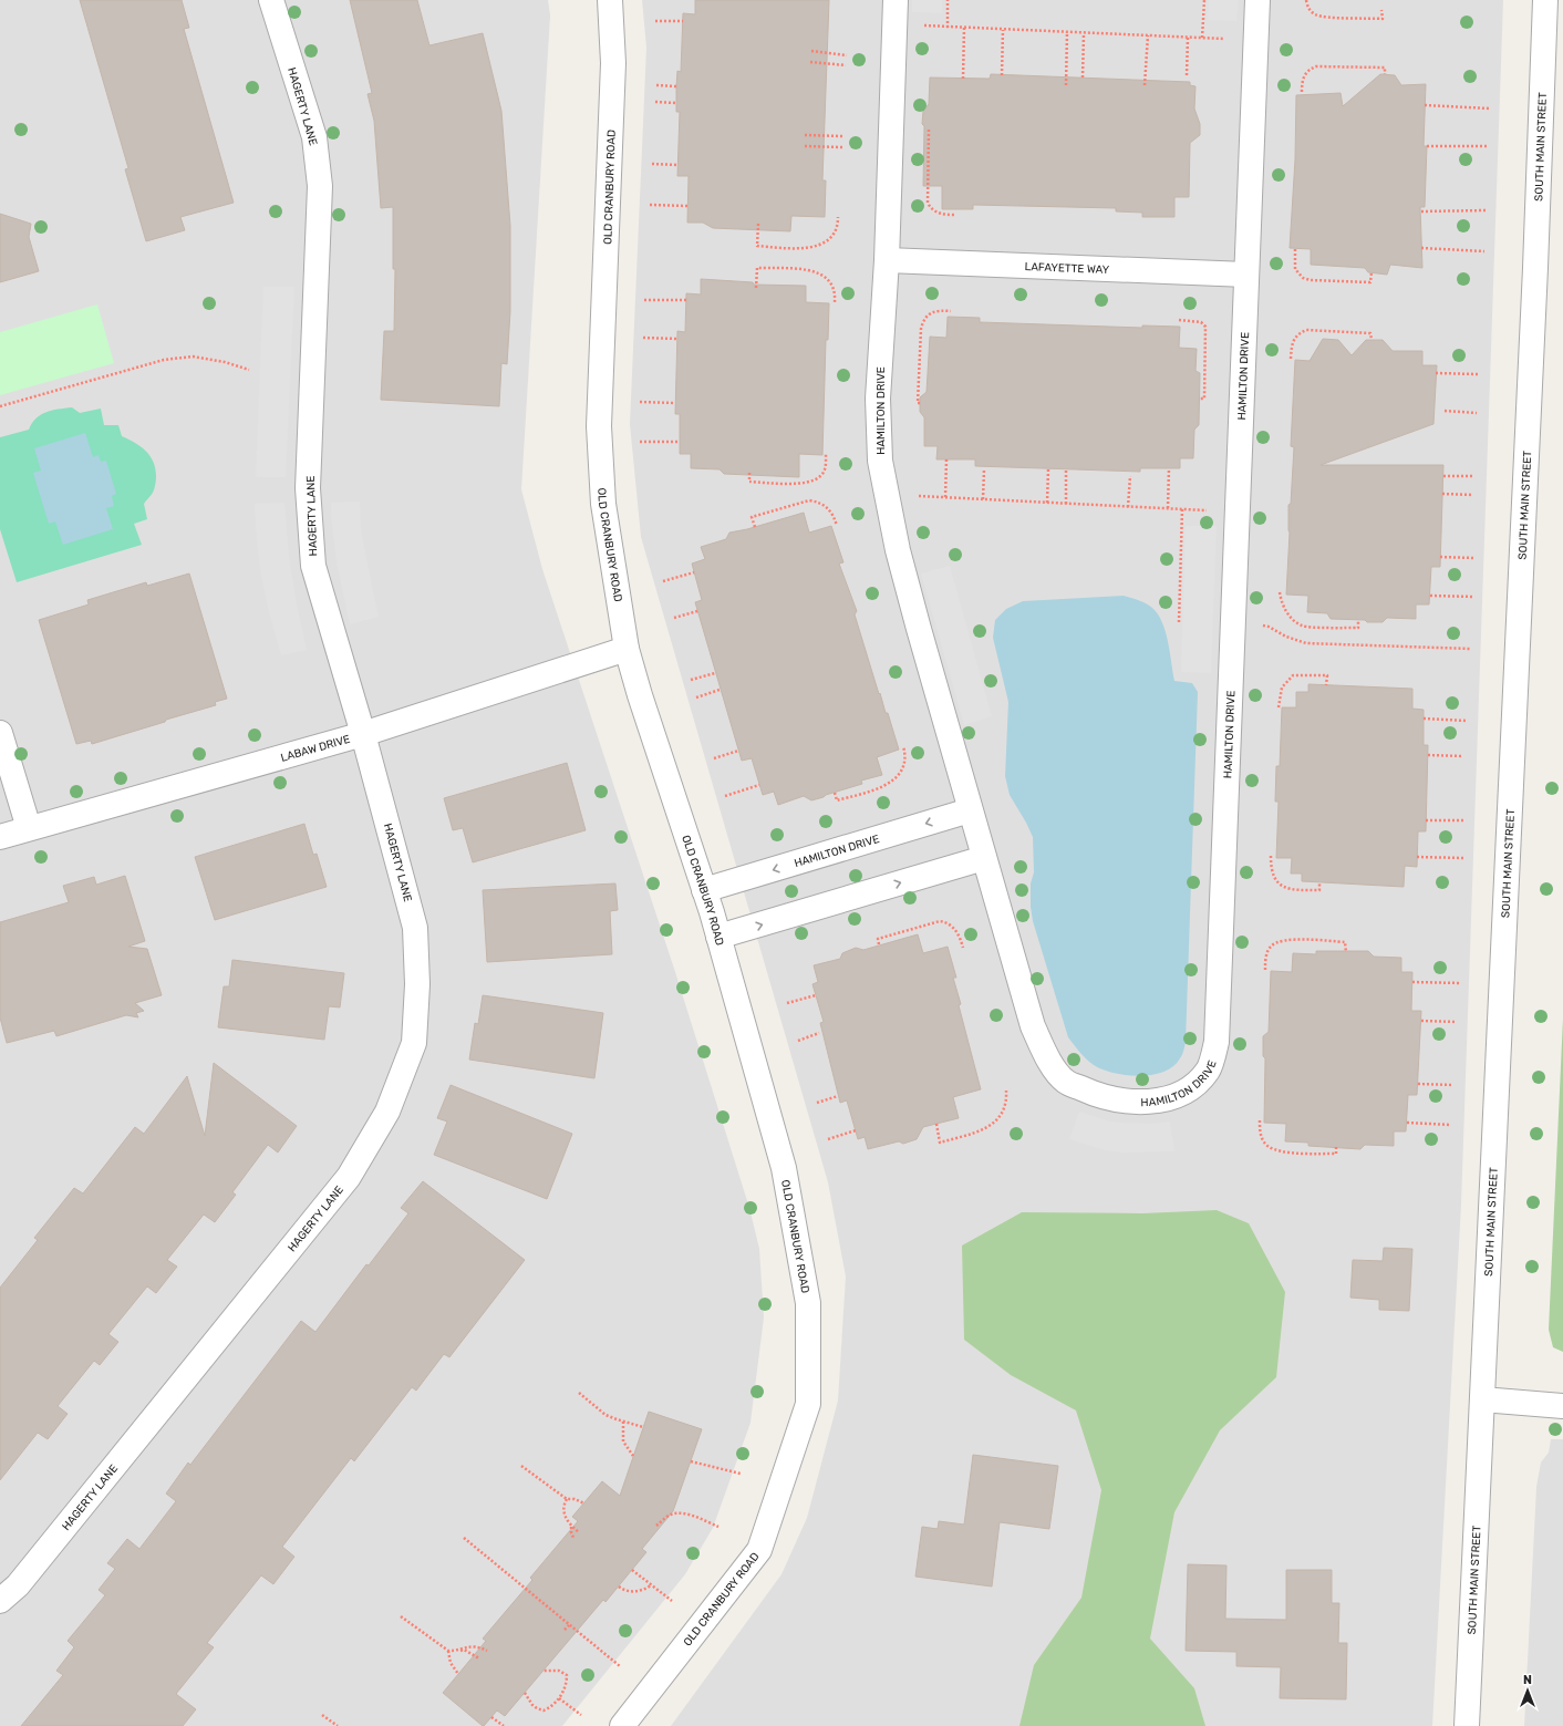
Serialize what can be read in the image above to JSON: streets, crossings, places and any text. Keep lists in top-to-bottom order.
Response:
{
  "streets": {
    "street": [
      "HAGERTY LANE",
      "SOUTH MAIN STREET",
      "OLD CRANBURY ROAD",
      "LAFAYETTE WAY",
      "HAMILTON DRIVE",
      "LABAW DRIVE"
    ]
  },
  "crossings": [
    ["HAGERTY LANE", "LABAW DRIVE"],
    ["OLD CRANBURY ROAD", "HAMILTON DRIVE"],
    ["OLD CRANBURY ROAD", "LABAW DRIVE"],
    ["LAFAYETTE WAY", "HAMILTON DRIVE"]
  ],
  "north": "top"
}
